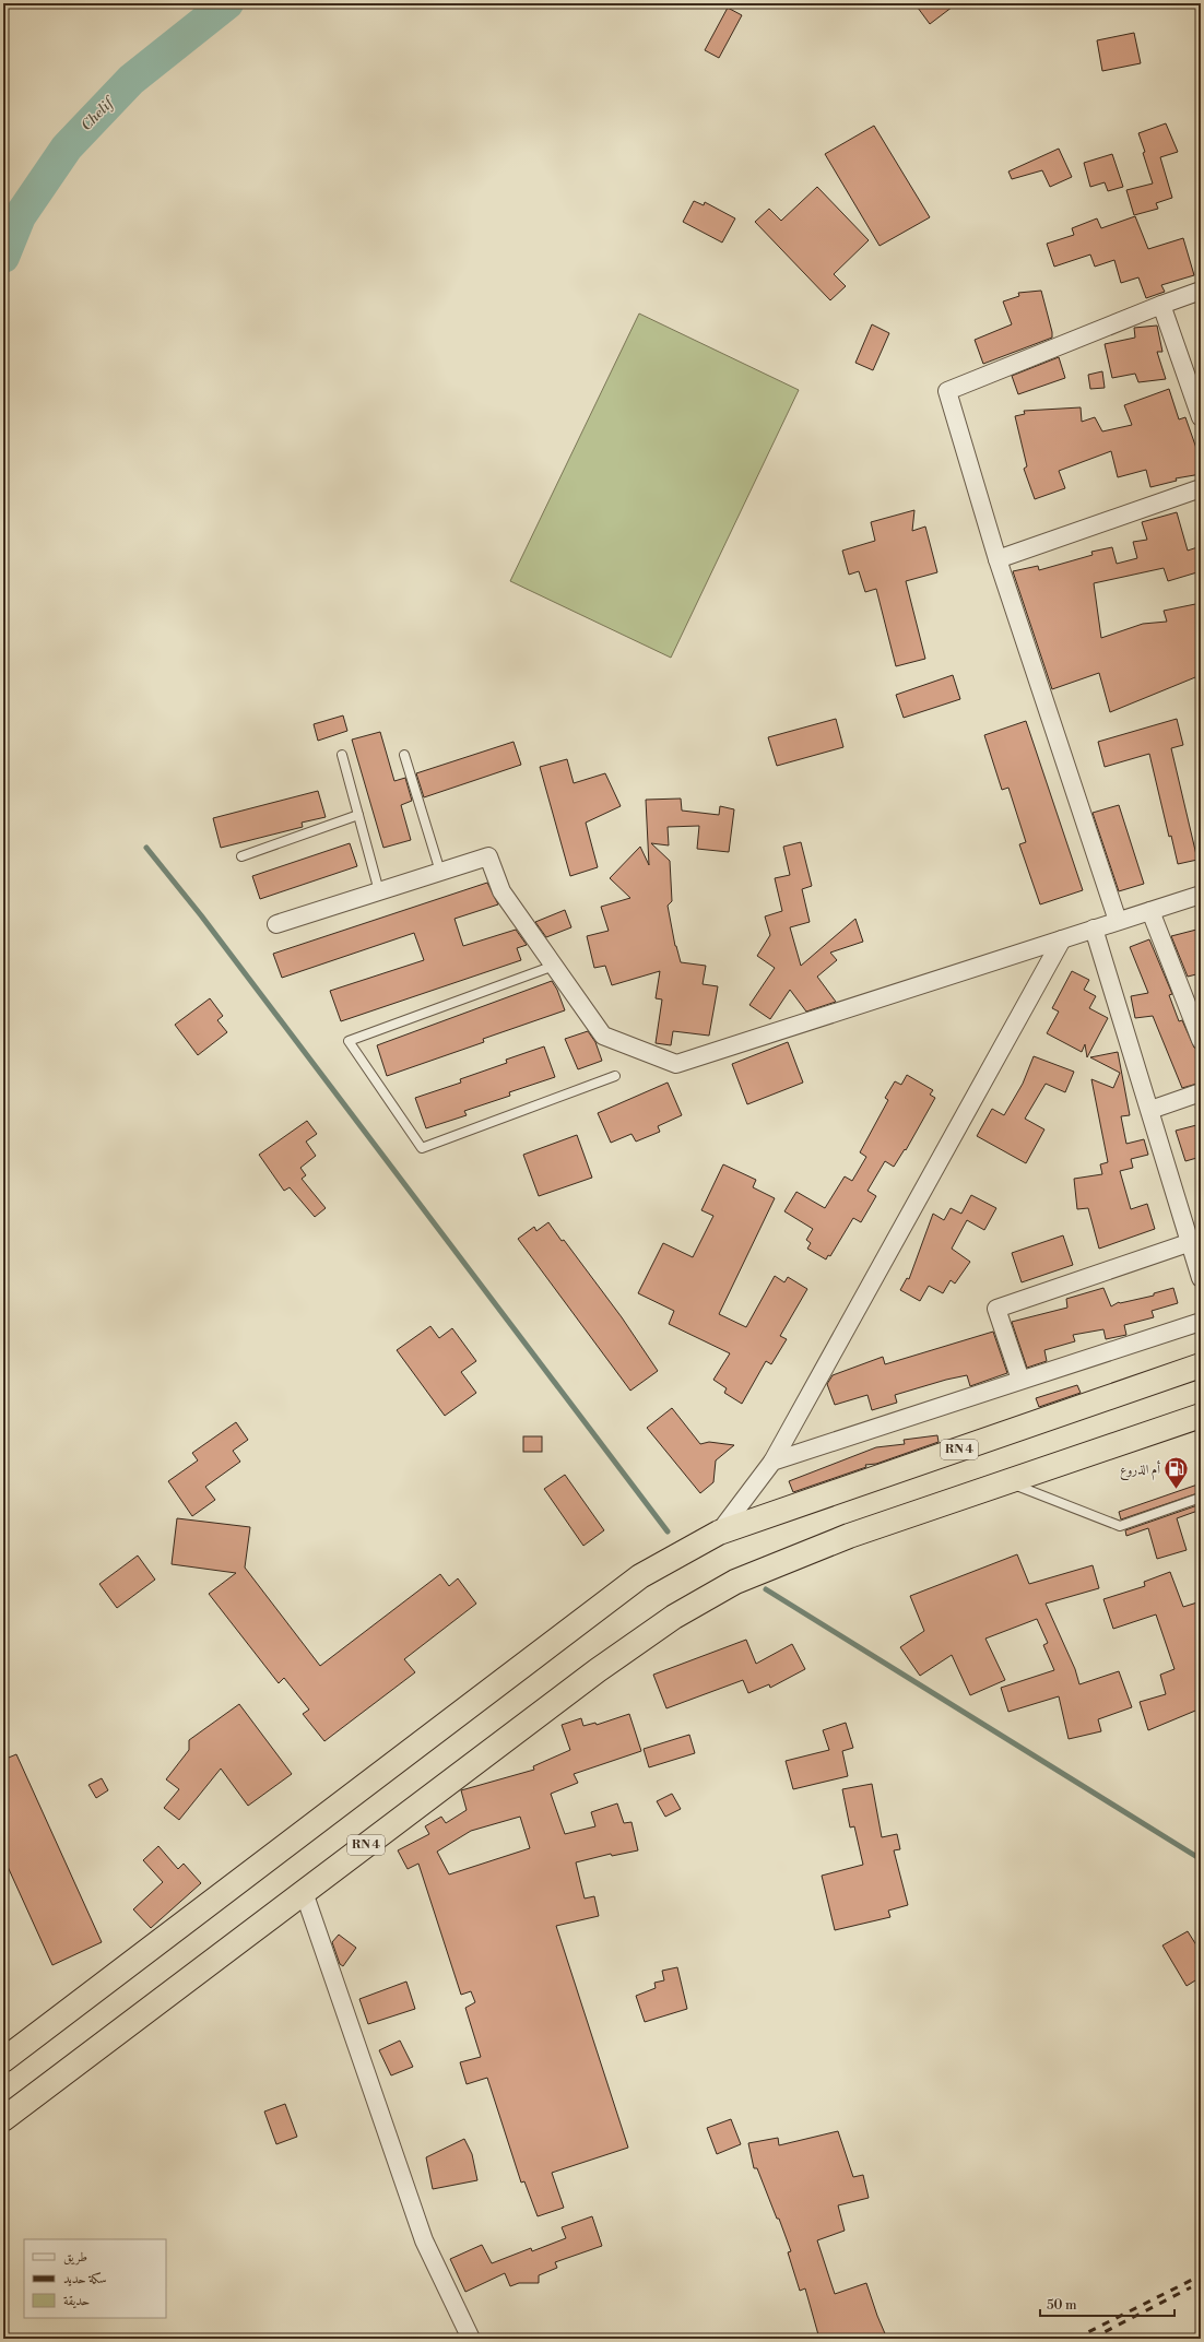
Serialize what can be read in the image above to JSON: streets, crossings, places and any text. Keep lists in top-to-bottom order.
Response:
{
  "streets": {
    "highway": ["RN 4"]
  },
  "water": ["Chelif"],
  "places": {
    "fuel station": ["أم الذروع"]
  },
  "legend": ["طريق", "سكة حديد", "حديقة"],
  "scale_bar": "50 m"
}
